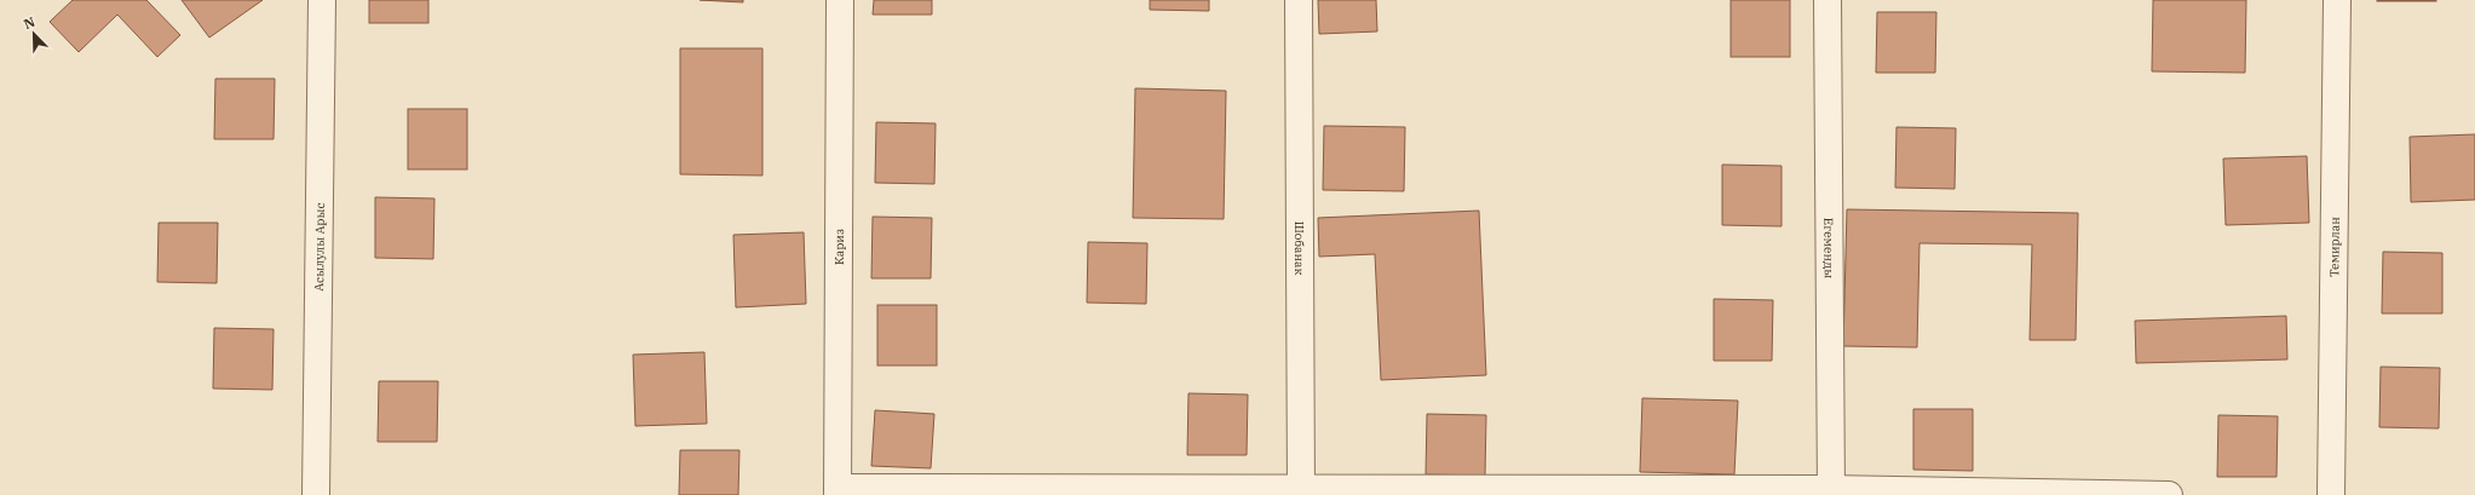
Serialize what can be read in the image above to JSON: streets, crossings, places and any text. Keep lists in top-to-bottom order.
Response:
{
  "streets": {
    "street": [
      "Асылулы Арыс",
      "Кариз",
      "Шобанак",
      "Егеменды",
      "Темирлан"
    ]
  },
  "north": "top left"
}
